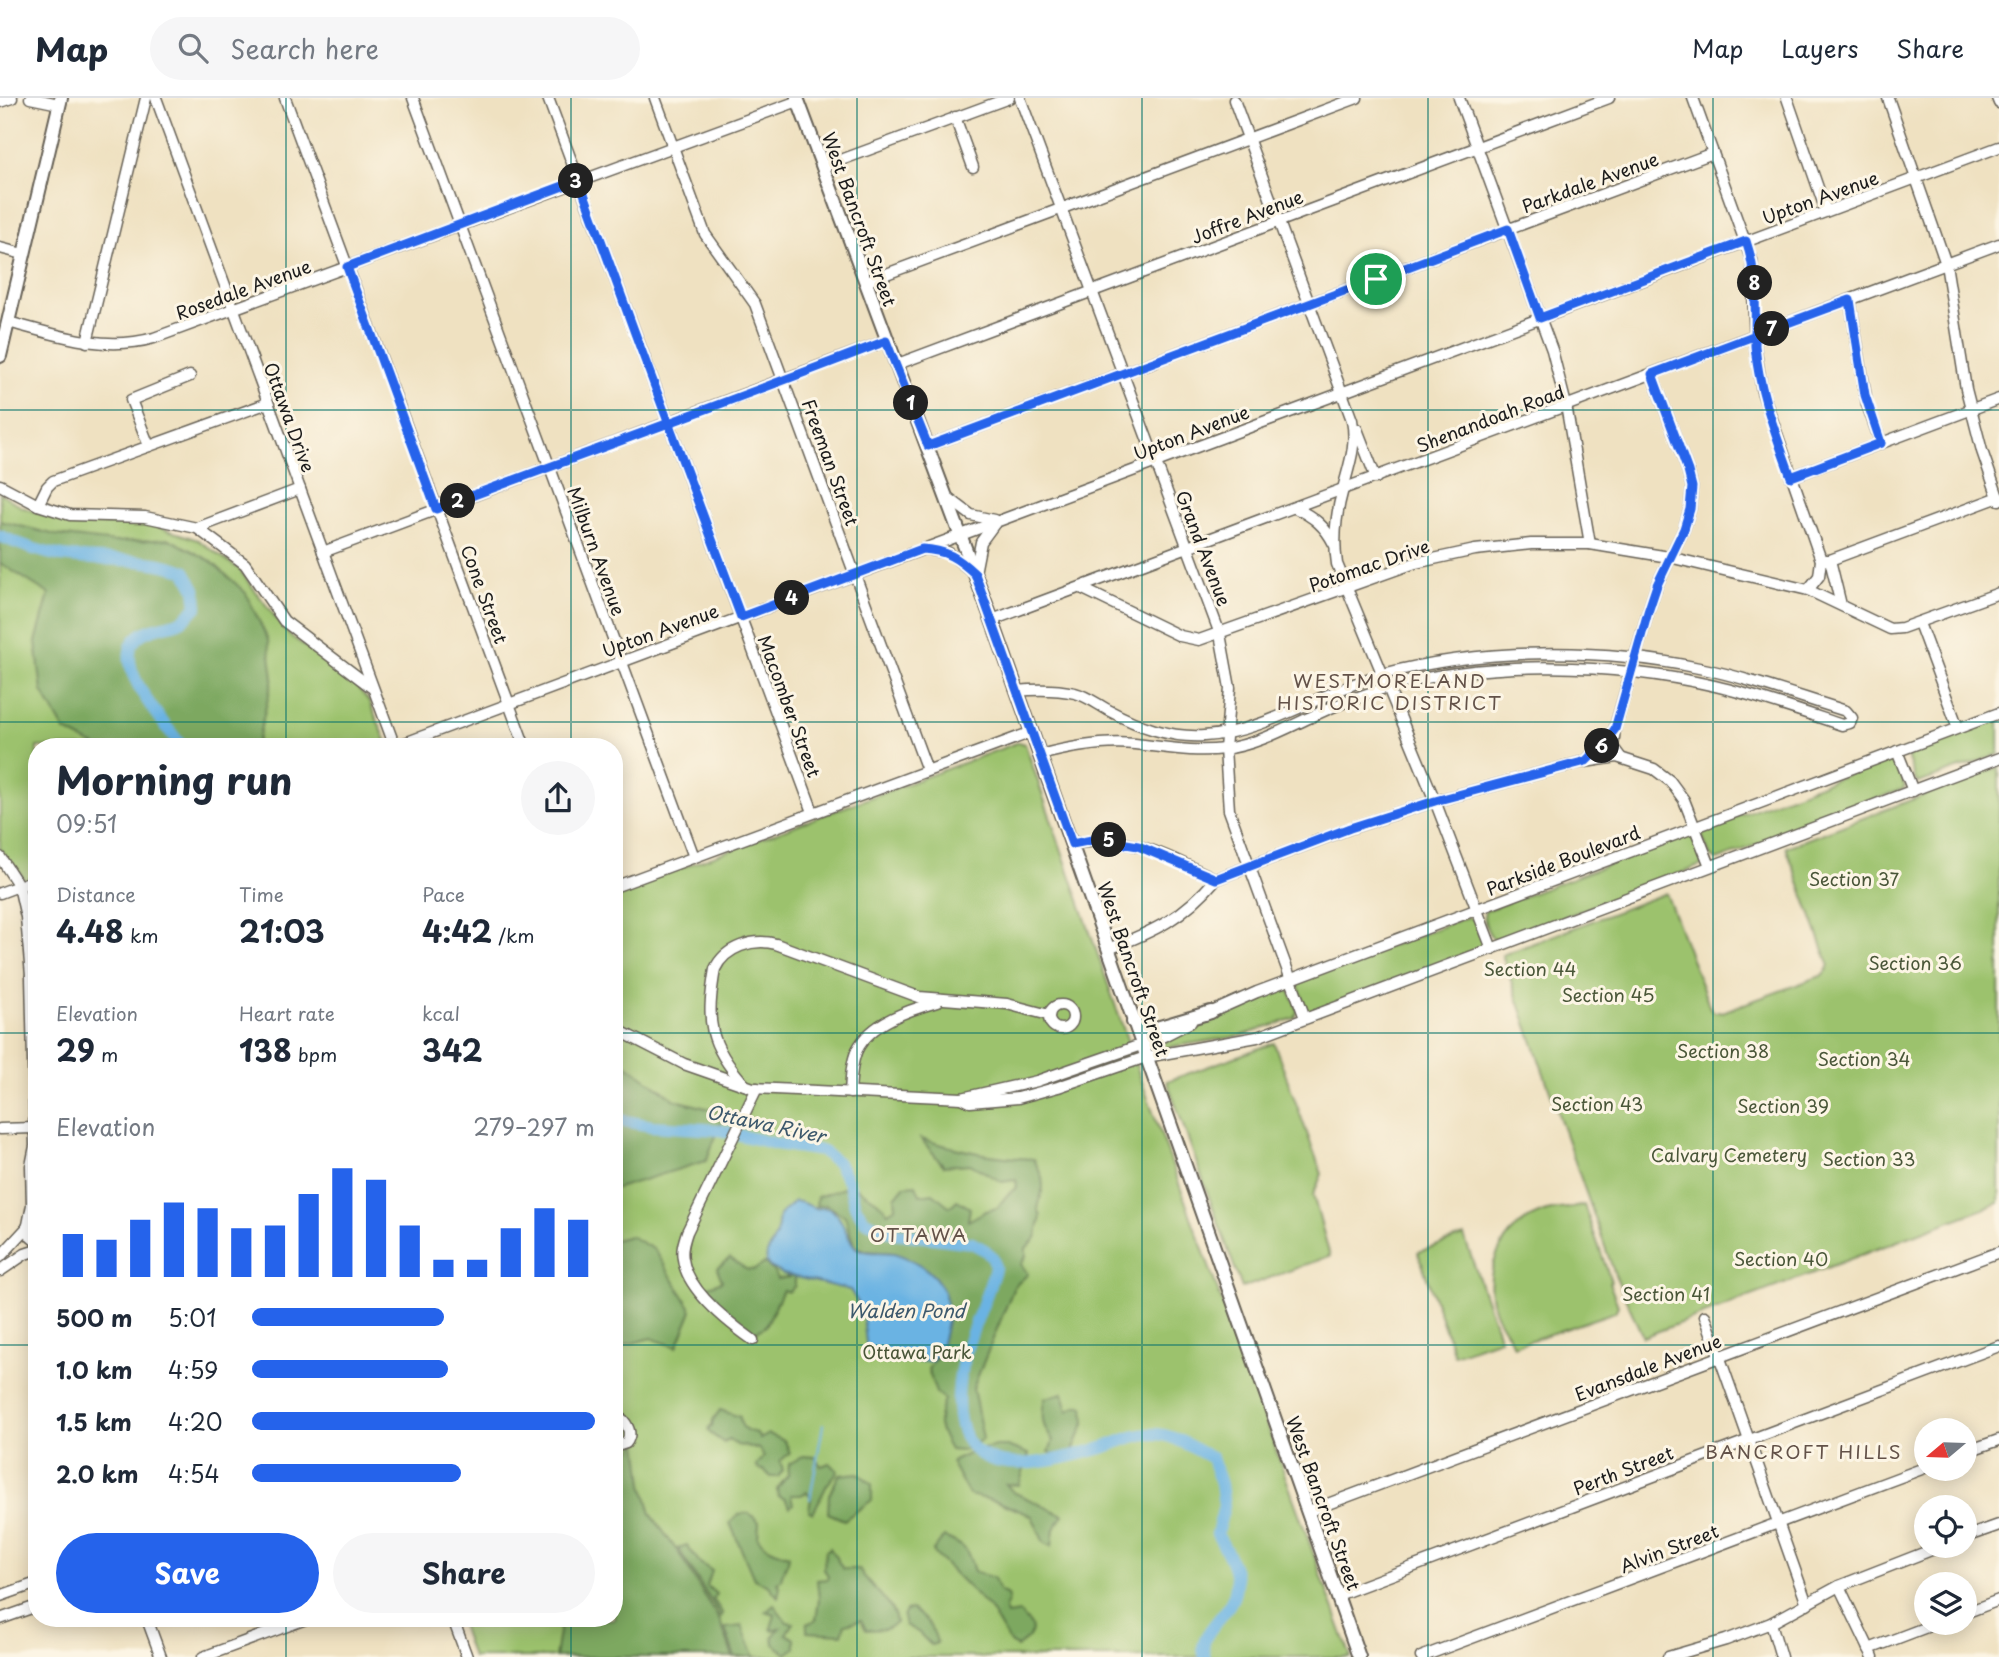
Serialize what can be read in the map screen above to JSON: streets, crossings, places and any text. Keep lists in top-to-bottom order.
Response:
{
  "streets": {
    "main road": ["West Bancroft Street"],
    "street": [
      "Parkdale Avenue",
      "Upton Avenue",
      "Joffre Avenue",
      "Rosedale Avenue",
      "Ottawa Drive",
      "Shenandoah Road",
      "Freeman Street",
      "Grand Avenue",
      "Milburn Avenue",
      "Potomac Drive",
      "Cone Street",
      "Macomber Street",
      "Parkside Boulevard",
      "Evansdale Avenue",
      "Perth Street",
      "Alvin Street"
    ]
  },
  "crossings": [
    ["Parkdale Avenue", "West Bancroft Street"],
    ["Parkdale Avenue", "Grand Avenue"],
    ["Upton Avenue", "West Bancroft Street"],
    ["Upton Avenue", "Freeman Street"],
    ["Upton Avenue", "Grand Avenue"],
    ["Upton Avenue", "Milburn Avenue"],
    ["Upton Avenue", "Cone Street"],
    ["Upton Avenue", "Macomber Street"],
    ["Joffre Avenue", "West Bancroft Street"],
    ["Joffre Avenue", "Grand Avenue"],
    ["West Bancroft Street", "Rosedale Avenue"],
    ["West Bancroft Street", "Shenandoah Road"],
    ["West Bancroft Street", "Parkside Boulevard"],
    ["West Bancroft Street", "Evansdale Avenue"],
    ["West Bancroft Street", "Perth Street"],
    ["Rosedale Avenue", "Ottawa Drive"],
    ["Rosedale Avenue", "Freeman Street"],
    ["Rosedale Avenue", "Milburn Avenue"],
    ["Rosedale Avenue", "Cone Street"],
    ["Rosedale Avenue", "Macomber Street"],
    ["Shenandoah Road", "Grand Avenue"],
    ["Shenandoah Road", "Potomac Drive"],
    ["Grand Avenue", "Potomac Drive"],
    ["Grand Avenue", "Parkside Boulevard"]
  ],
  "districts": ["WESTMORELAND HISTORIC DISTRICT", "OTTAWA", "BANCROFT HILLS"],
  "water": ["Ottawa River", "Walden Pond"],
  "parks": [
    "Section 37",
    "Section 36",
    "Section 44",
    "Section 45",
    "Section 38",
    "Section 34",
    "Section 43",
    "Section 39",
    "Calvary Cemetery",
    "Section 33",
    "Section 40",
    "Section 41",
    "Ottawa Park"
  ],
  "north": "left",
  "page": {
    "header": "Map",
    "search": "Search here",
    "nav": ["Map", "Layers", "Share"],
    "pins": [
      "3",
      "8",
      "7",
      "1",
      "2",
      "4",
      "6",
      "5"
    ],
    "heading": ["Morning run", "09:51"],
    "stats": [
      ["Distance", "4.48 km"],
      ["Time", "21:03"],
      ["Pace", "4:42 /km"],
      ["Elevation", "29 m"],
      ["Heart rate", "138 bpm"],
      ["kcal", "342"]
    ],
    "chart": ["Elevation", "279–297 m"],
    "list": [
      {
        "name": "500 m",
        "note": "5:01"
      },
      {
        "name": "1.0 km",
        "note": "4:59"
      },
      {
        "name": "1.5 km",
        "note": "4:20"
      },
      {
        "name": "2.0 km",
        "note": "4:54"
      }
    ],
    "buttons": ["Save", "Share"]
  }
}
